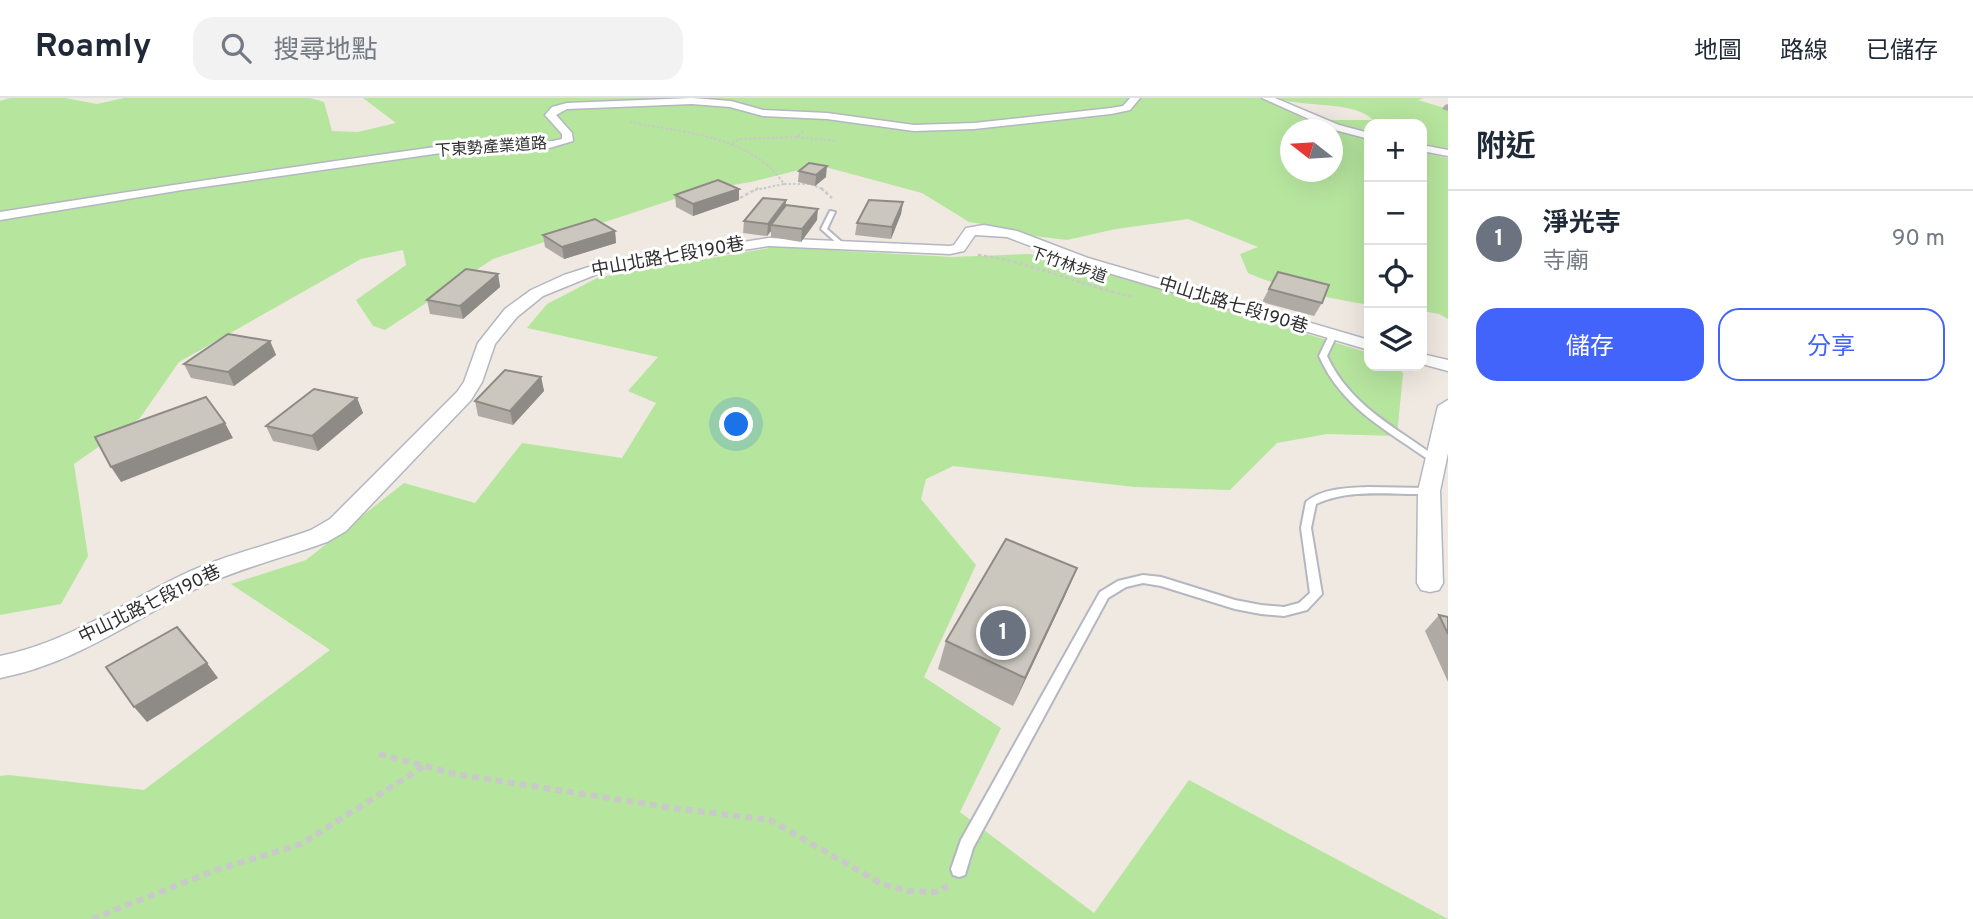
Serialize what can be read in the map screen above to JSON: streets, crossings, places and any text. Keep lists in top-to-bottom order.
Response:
{
  "streets": {
    "street": ["下東勢產業道路", "中山北路七段190巷"],
    "path": ["下竹林步道"]
  },
  "north": "left",
  "page": {
    "header": "Roamly",
    "search": "搜尋地點",
    "nav": ["地圖", "路線", "已儲存"],
    "heading": "附近",
    "map_buttons": ["+", "−"],
    "list": [
      {
        "mark": "1",
        "name": "淨光寺",
        "note": "寺廟",
        "value": "90 m"
      }
    ],
    "buttons": ["儲存", "分享"],
    "pins": "1"
  }
}
